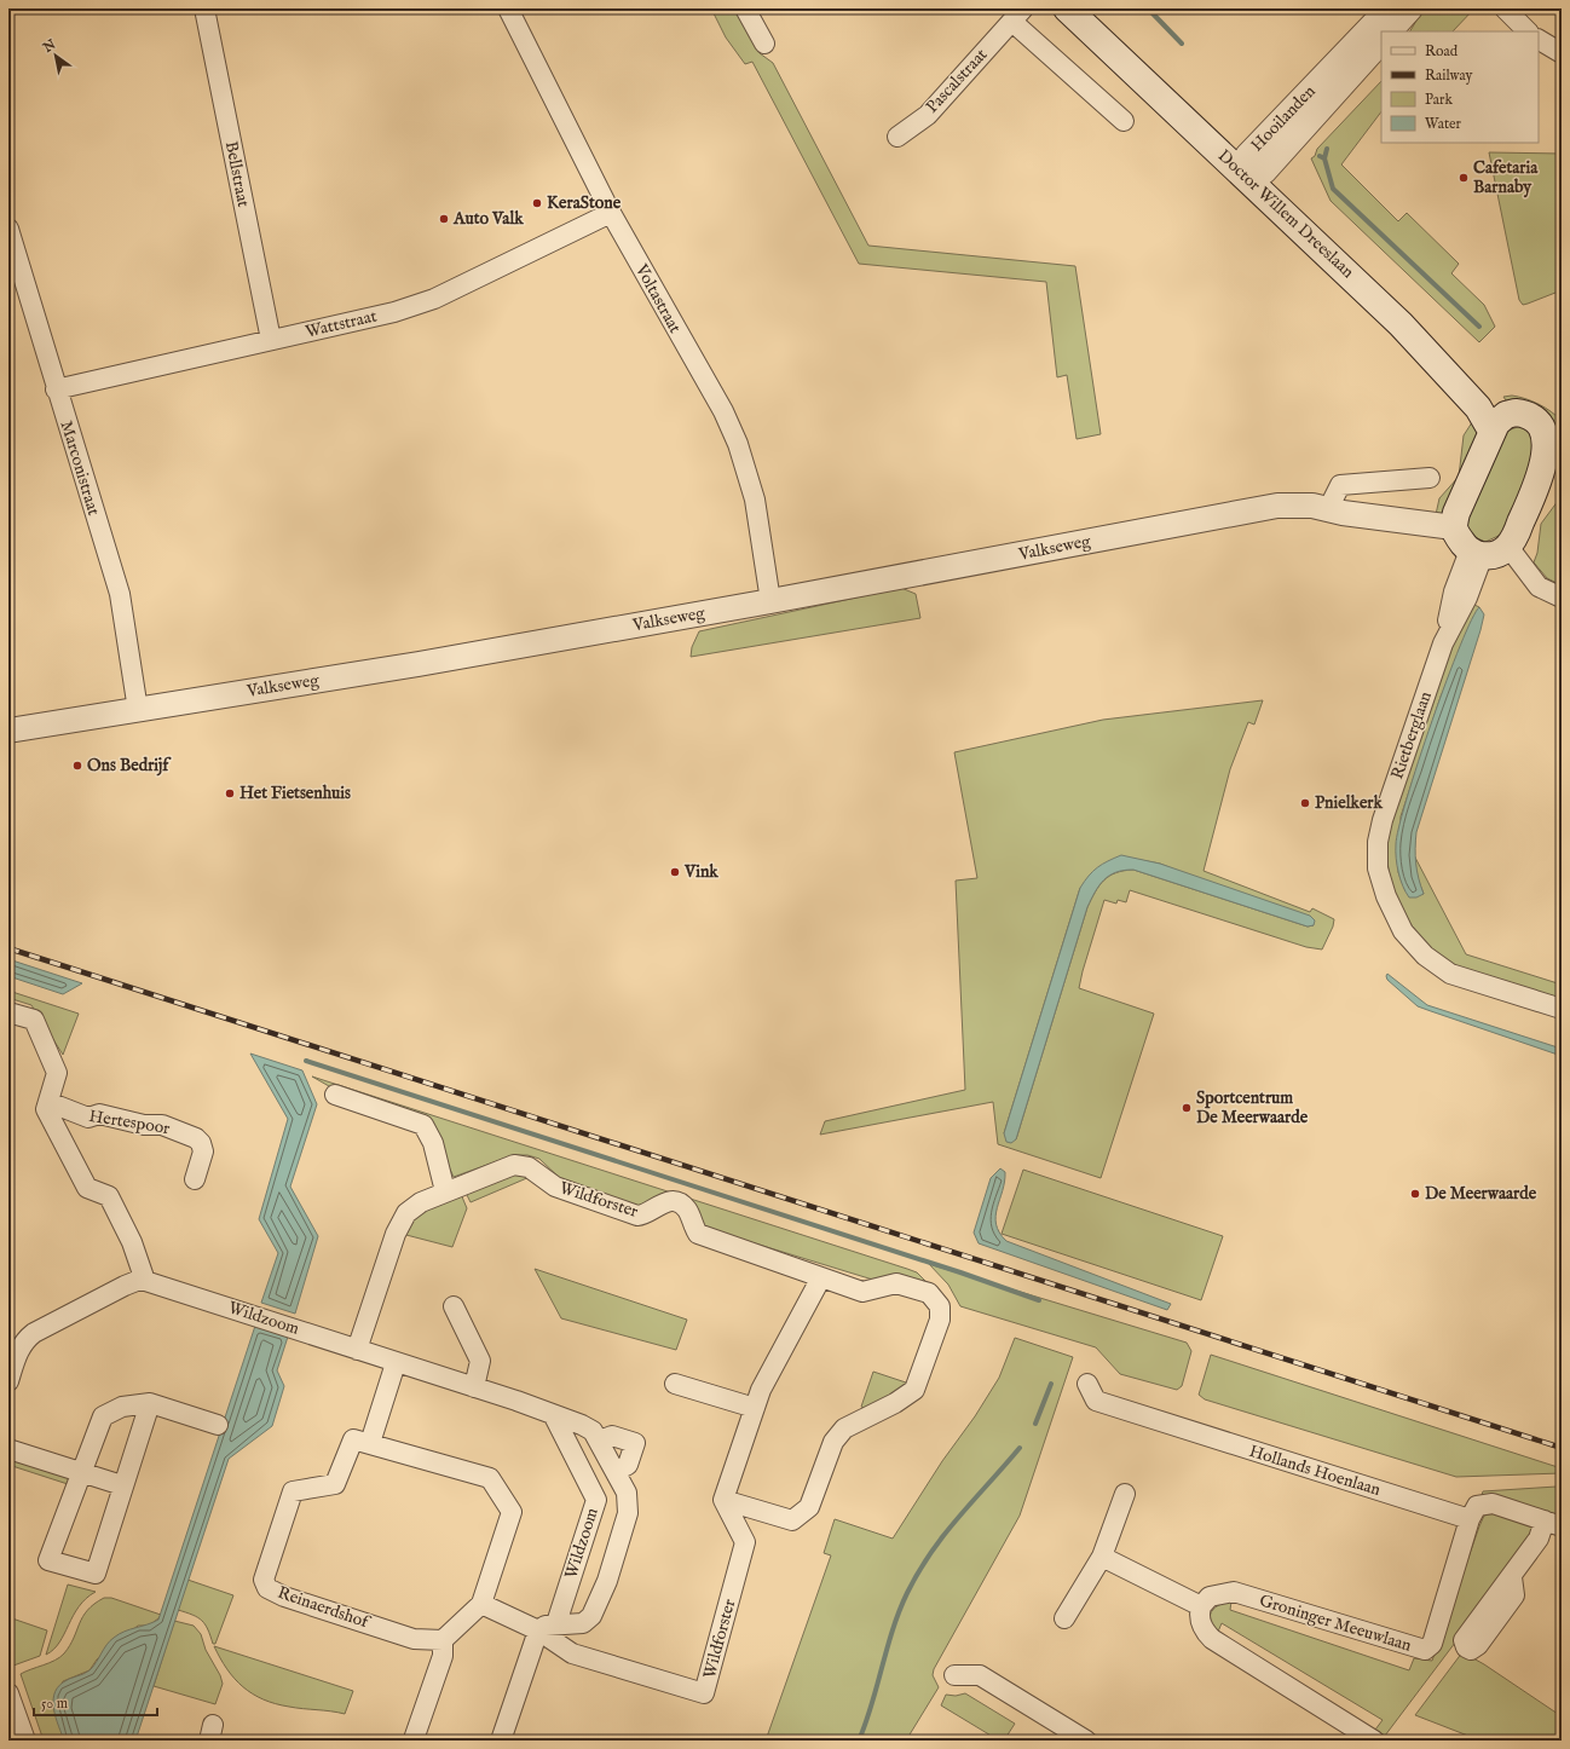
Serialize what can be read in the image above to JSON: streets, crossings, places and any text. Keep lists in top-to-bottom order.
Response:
{
  "streets": {
    "main road": ["Doctor Willem Dreeslaan"],
    "street": [
      "Pascalstraat",
      "Hooilanden",
      "Bellstraat",
      "Voltastraat",
      "Wattstraat",
      "Marconistraat",
      "Valkseweg",
      "Rietberglaan",
      "Hertespoor",
      "Wildforster",
      "Wildzoom",
      "Hollands Hoenlaan",
      "Reinaerdshof",
      "Groninger Meeuwlaan"
    ]
  },
  "crossings": [
    ["Hooilanden", "Doctor Willem Dreeslaan"],
    ["Bellstraat", "Wattstraat"],
    ["Voltastraat", "Wattstraat"],
    ["Voltastraat", "Valkseweg"],
    ["Wattstraat", "Marconistraat"],
    ["Marconistraat", "Valkseweg"],
    ["Wildforster", "Wildzoom"],
    ["Hollands Hoenlaan", "Groninger Meeuwlaan"]
  ],
  "places": [
    "Cafetaria Barnaby",
    "KeraStone",
    "Auto Valk",
    "Ons Bedrijf",
    "Het Fietsenhuis",
    "Pnielkerk",
    "Vink",
    "Sportcentrum De Meerwaarde",
    "De Meerwaarde"
  ],
  "legend": [
    "Road",
    "Railway",
    "Park",
    "Water"
  ],
  "scale_bar": "50 m",
  "north": "top left"
}
